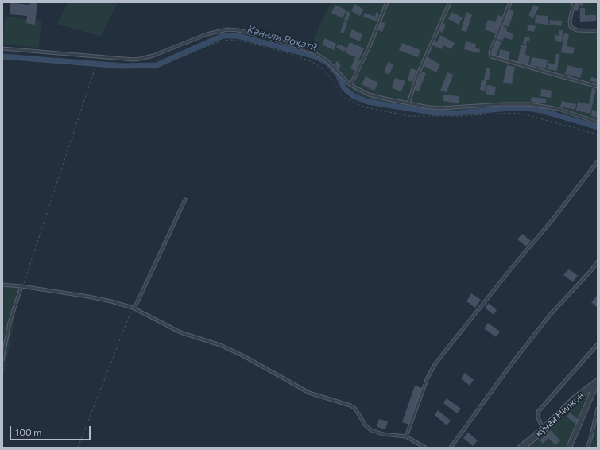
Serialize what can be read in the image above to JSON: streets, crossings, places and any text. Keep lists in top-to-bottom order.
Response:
{
  "streets": {
    "street": ["кӯчаи Нилкон"]
  },
  "water": ["Канали Роҳатӣ"],
  "scale_bar": "100 m"
}
